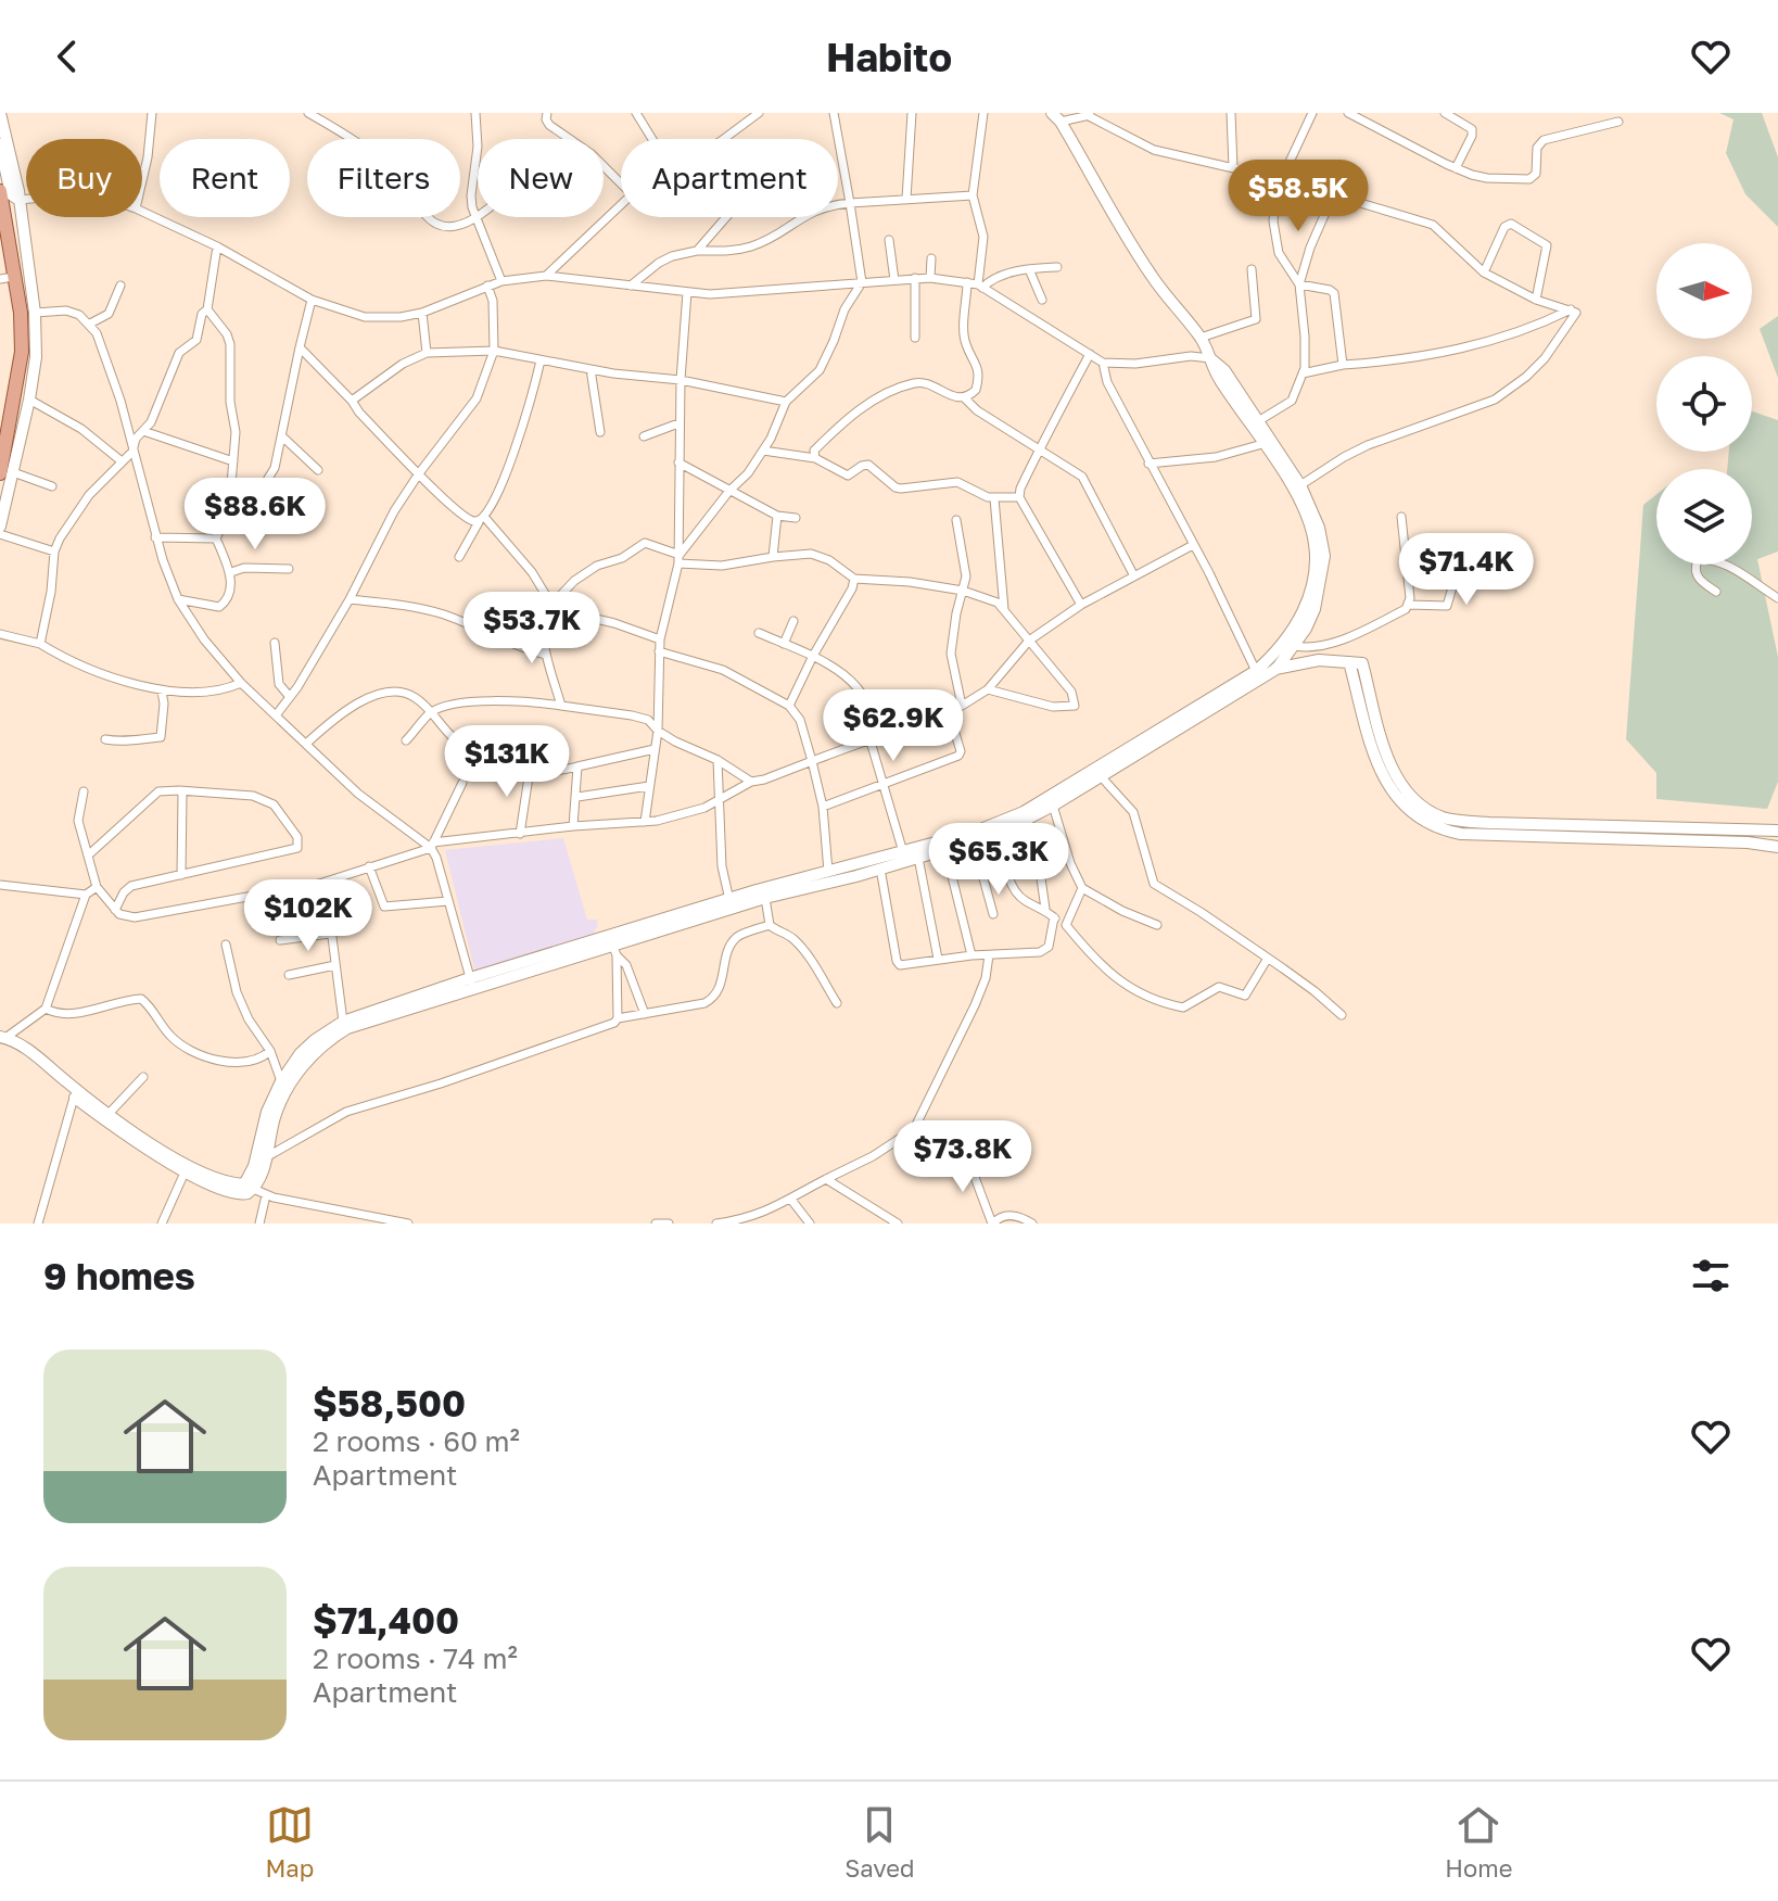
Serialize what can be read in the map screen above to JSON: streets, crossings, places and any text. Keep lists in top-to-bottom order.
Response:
{
  "north": "right",
  "page": {
    "header": "Habito",
    "chip": [
      "Buy",
      "Rent",
      "Filters",
      "New",
      "Apartment"
    ],
    "price": [
      "$58.5K",
      "$88.6K",
      "$71.4K",
      "$53.7K",
      "$62.9K",
      "$131K",
      "$65.3K",
      "$102K",
      "$73.8K"
    ],
    "heading": "9 homes",
    "list": [
      {
        "name": "$58,500",
        "note": "2 rooms · 60 m² · Apartment"
      },
      {
        "name": "$71,400",
        "note": "2 rooms · 74 m² · Apartment"
      }
    ],
    "tabs": ["Map", "Saved", "Home"]
  }
}
